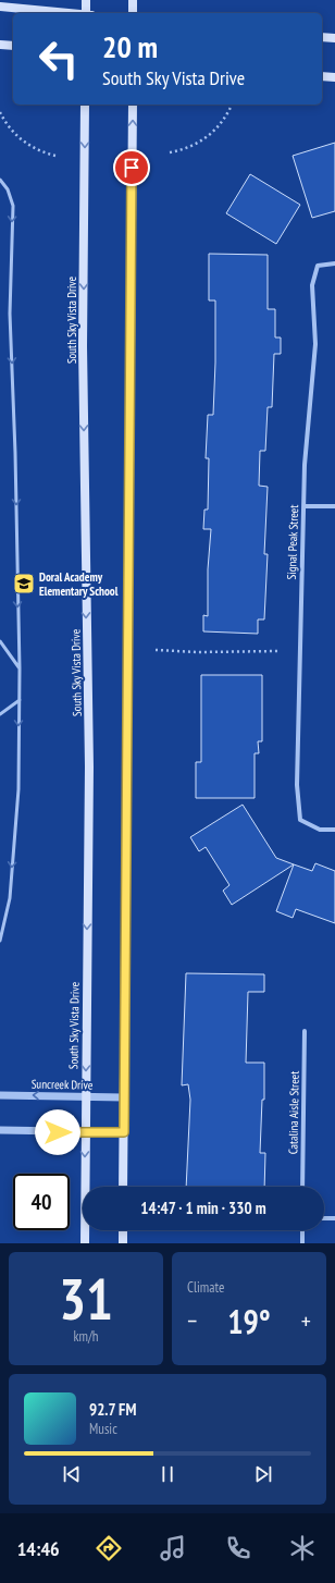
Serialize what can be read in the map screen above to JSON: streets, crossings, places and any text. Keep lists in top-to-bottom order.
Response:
{
  "streets": {
    "main road": ["South Sky Vista Drive"],
    "street": ["Signal Peak Street", "Suncreek Drive", "Catalina Aisle Street"]
  },
  "crossings": [
    ["South Sky Vista Drive", "Suncreek Drive"]
  ],
  "places": {
    "school or university": ["Doral Academy Elementary School"]
  },
  "page": {
    "turn": ["20 m", "South Sky Vista Drive"],
    "limit": "40",
    "trip": "14:47 · 1 min · 330 m",
    "tile": [
      ["31", "km/h"],
      "Climate"
    ],
    "heat": ["−", "19°", "+"],
    "song": ["92.7 FM", "Music"],
    "tabs": "14:46"
  }
}
